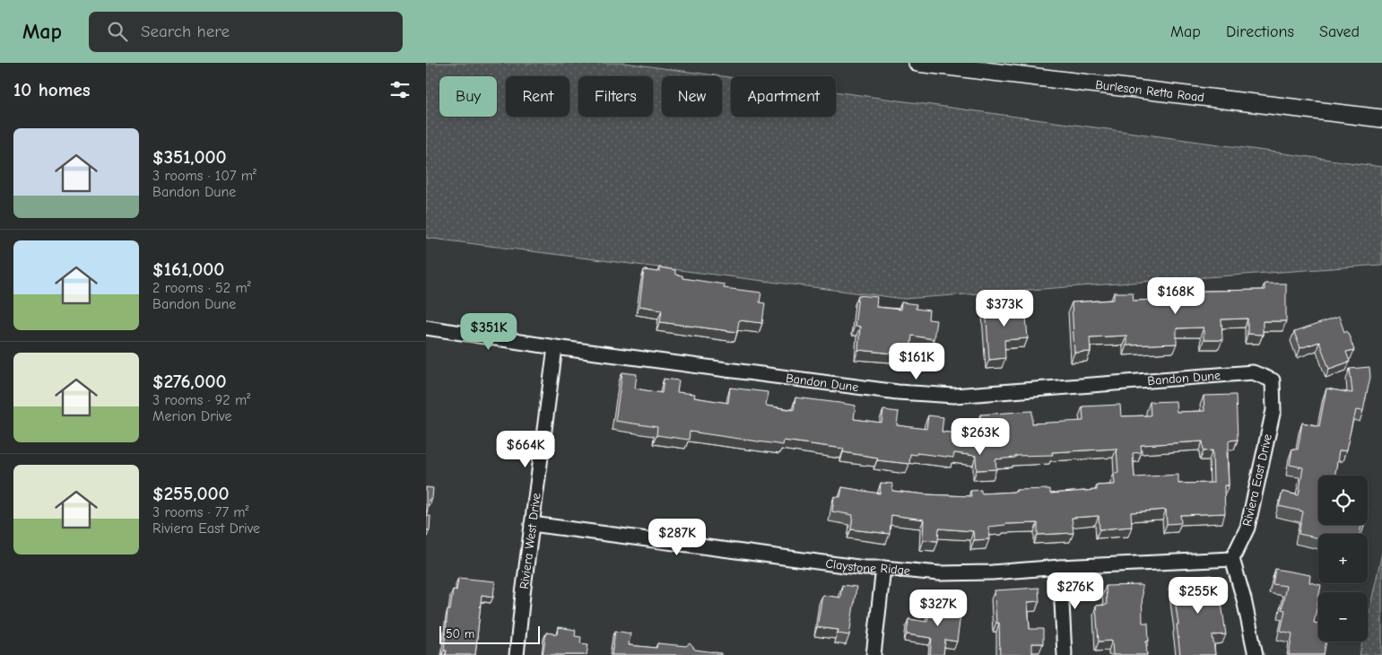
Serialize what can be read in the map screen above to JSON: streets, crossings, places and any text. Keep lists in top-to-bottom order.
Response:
{
  "streets": {
    "street": [
      "Burleson Retta Road",
      "Bandon Dune",
      "Riviera East Drive",
      "Riviera West Drive",
      "Claystone Ridge"
    ]
  },
  "crossings": [
    ["Bandon Dune", "Riviera East Drive"],
    ["Bandon Dune", "Riviera West Drive"],
    ["Riviera East Drive", "Claystone Ridge"],
    ["Riviera West Drive", "Claystone Ridge"]
  ],
  "scale_bar": "50 m",
  "page": {
    "header": "Map",
    "search": "Search here",
    "nav": ["Map", "Directions", "Saved"],
    "heading": "10 homes",
    "chip": [
      "Buy",
      "Rent",
      "Filters",
      "New",
      "Apartment"
    ],
    "list": [
      {
        "name": "$351,000",
        "note": "3 rooms · 107 m² · Bandon Dune"
      },
      {
        "name": "$161,000",
        "note": "2 rooms · 52 m² · Bandon Dune"
      },
      {
        "name": "$276,000",
        "note": "3 rooms · 92 m² · Merion Drive"
      },
      {
        "name": "$255,000",
        "note": "3 rooms · 77 m² · Riviera East Drive"
      }
    ],
    "price": [
      "$168K",
      "$373K",
      "$351K",
      "$161K",
      "$263K",
      "$664K",
      "$287K",
      "$276K",
      "$255K",
      "$327K"
    ],
    "map_buttons": ["+", "−"],
    "scale": "50 m"
  }
}
